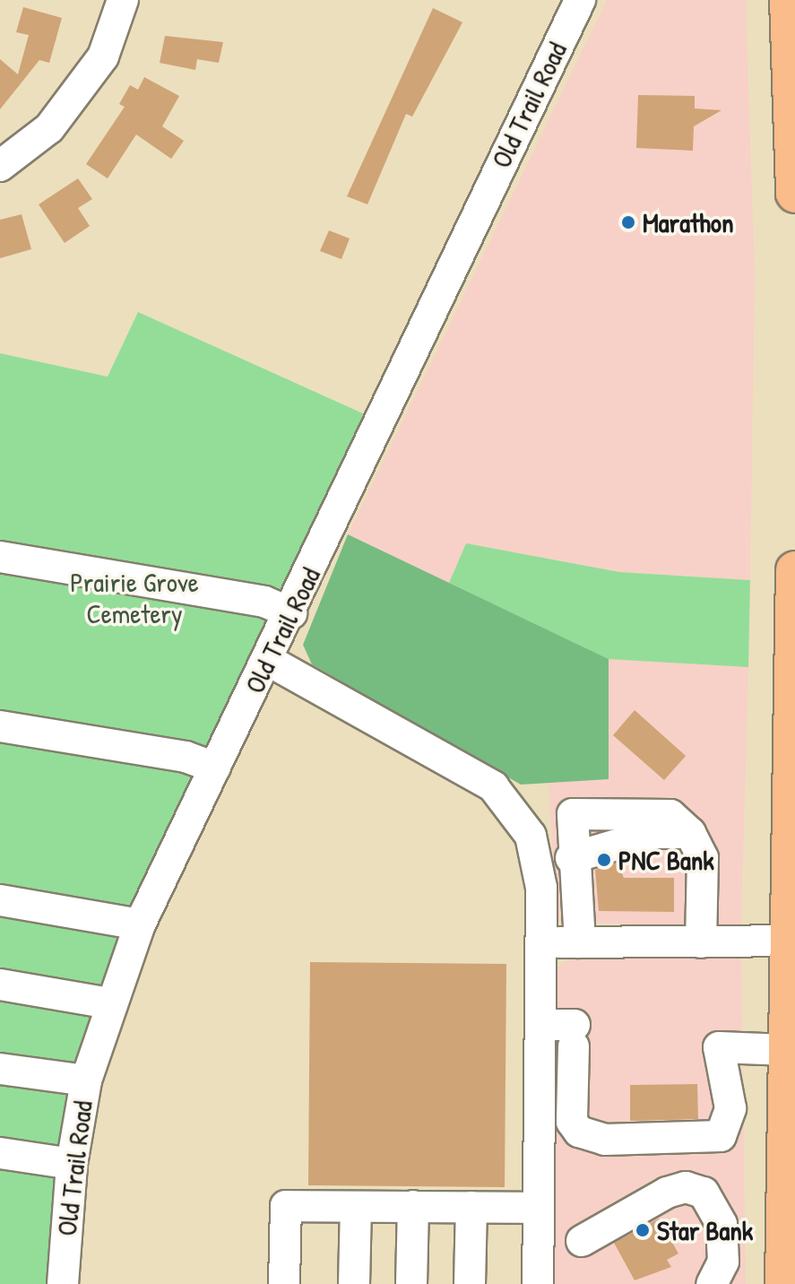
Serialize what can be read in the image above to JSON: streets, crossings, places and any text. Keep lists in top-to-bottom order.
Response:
{
  "streets": {
    "street": ["Old Trail Road"]
  },
  "parks": ["Prairie Grove Cemetery"],
  "places": ["Marathon", "PNC Bank", "Star Bank"]
}
